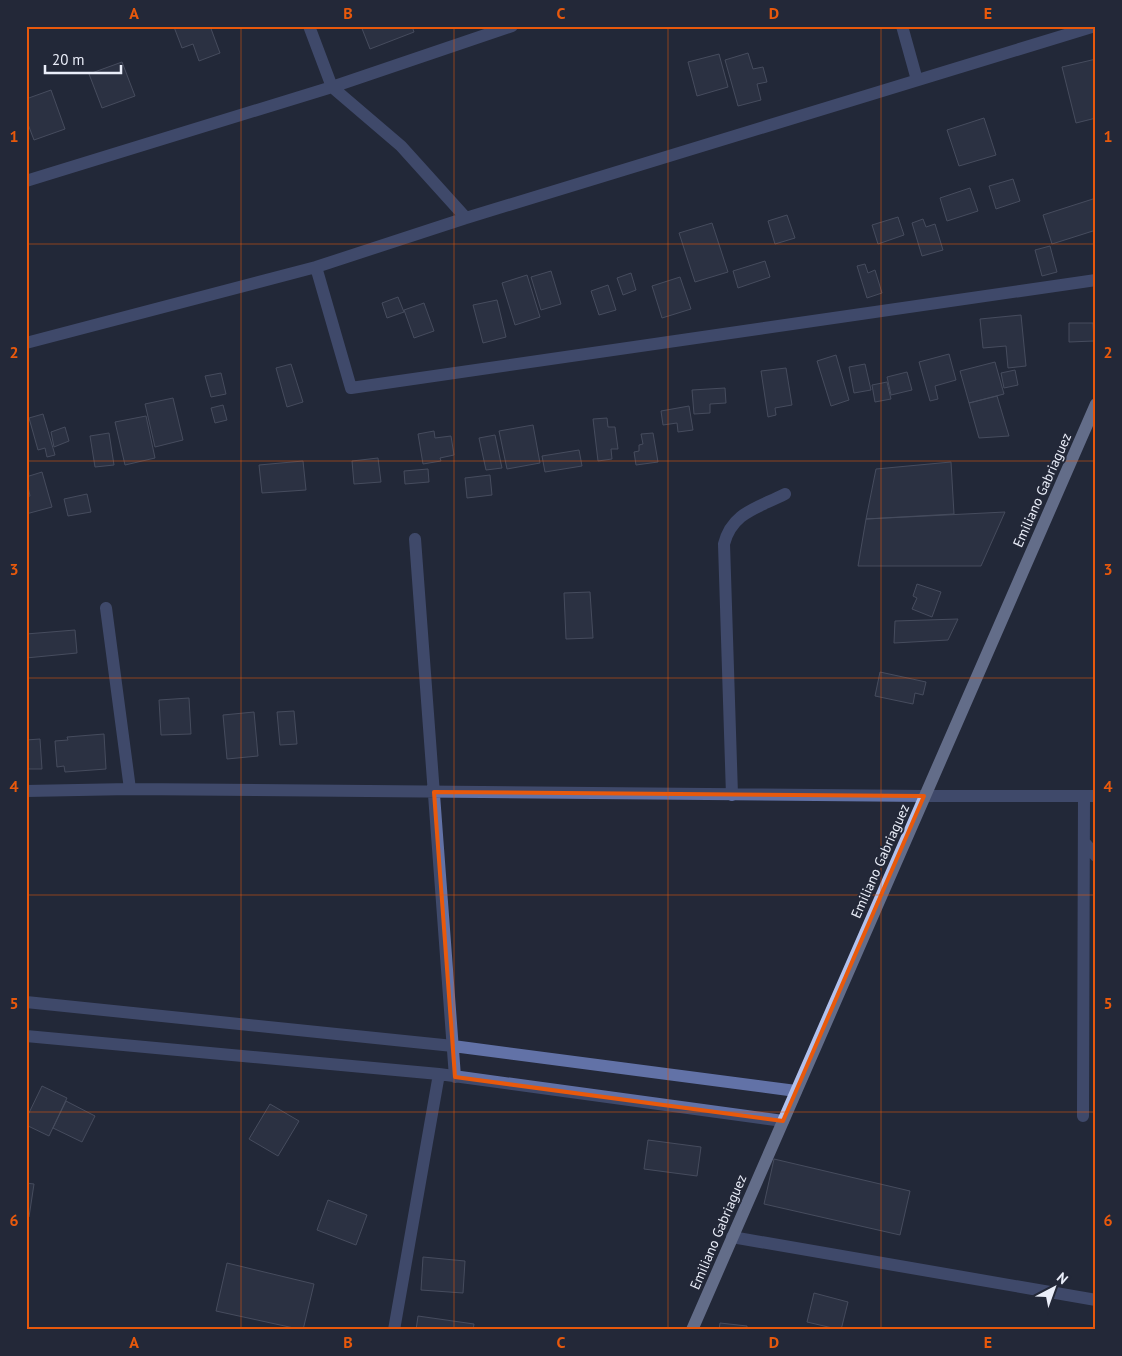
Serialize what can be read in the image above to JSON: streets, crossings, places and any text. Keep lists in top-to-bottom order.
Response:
{
  "streets": {
    "main road": ["Emiliano Gabriaguez"]
  },
  "scale_bar": "20 m",
  "north": "top right",
  "grid": {
    "columns": [
      "A",
      "B",
      "C",
      "D",
      "E"
    ],
    "rows": [
      "1",
      "2",
      "3",
      "4",
      "5",
      "6"
    ]
  }
}
